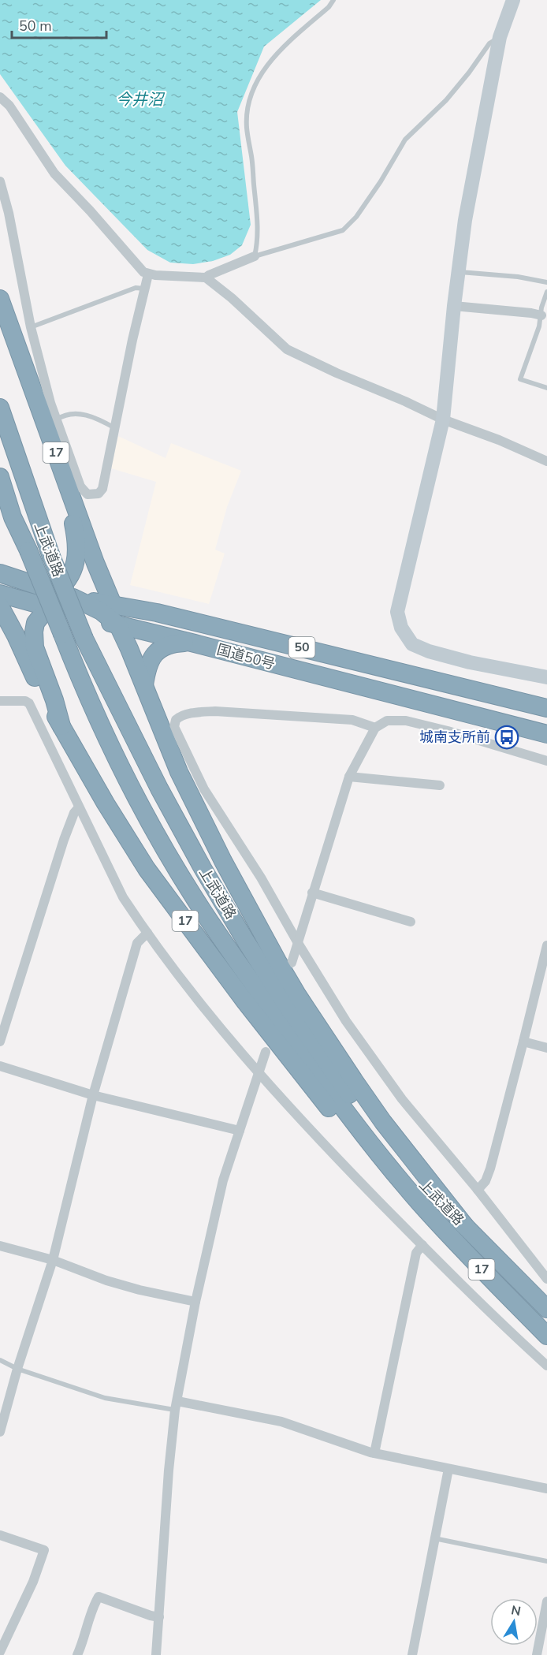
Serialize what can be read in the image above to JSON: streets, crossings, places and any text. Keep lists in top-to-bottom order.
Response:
{
  "streets": {
    "highway": [
      "17",
      "上武道路",
      "50",
      "国道50号"
    ]
  },
  "crossings": [
    ["17", "上武道路"],
    ["17", "国道50号"]
  ],
  "water": ["今井沼"],
  "places": {
    "bus stop": ["城南支所前"]
  },
  "scale_bar": "50 m",
  "north": "top"
}
